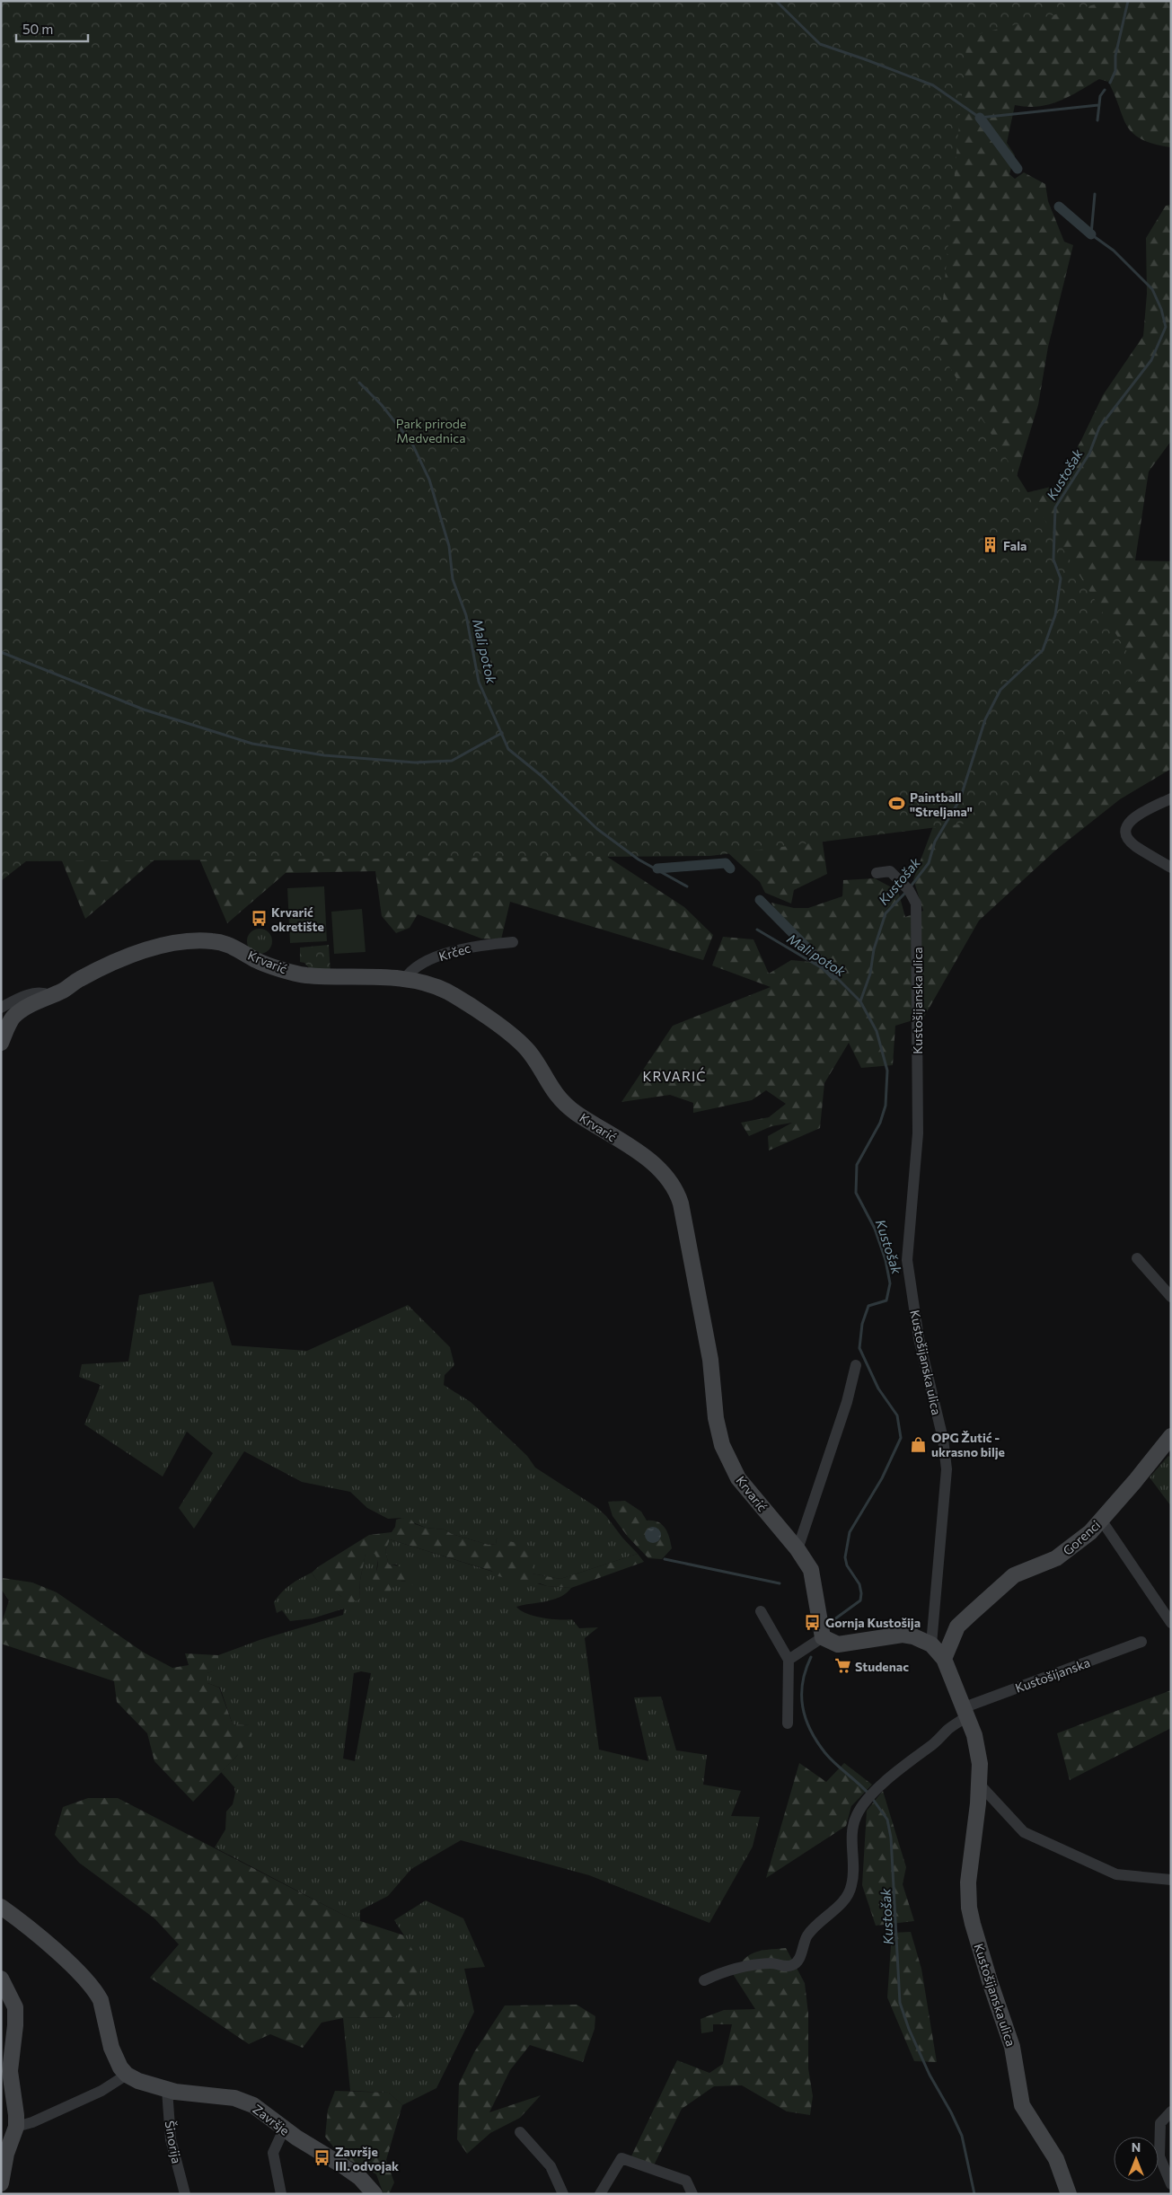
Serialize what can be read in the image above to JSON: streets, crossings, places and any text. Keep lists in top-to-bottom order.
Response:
{
  "streets": {
    "street": [
      "Krčec",
      "Krvarić",
      "Kustošijanska ulica",
      "Gorenci",
      "Kustošijanska",
      "Završje",
      "Šinorija"
    ]
  },
  "crossings": [
    ["Krčec", "Krvarić"],
    ["Kustošijanska ulica", "Gorenci"],
    ["Kustošijanska ulica", "Kustošijanska"],
    ["Završje", "Šinorija"]
  ],
  "districts": ["KRVARIĆ"],
  "water": ["Kustošak", "Mali potok"],
  "parks": ["Park prirode Medvednica"],
  "places": {
    "building": ["Fala"],
    "sports": ["Paintball \"Streljana\""],
    "bus stop": ["Krvarić okretište", "Gornja Kustošija", "Završje III. odvojak"],
    "shop": ["OPG Žutić - ukrasno bilje"],
    "supermarket": ["Studenac"]
  },
  "scale_bar": "50 m",
  "north": "top"
}
